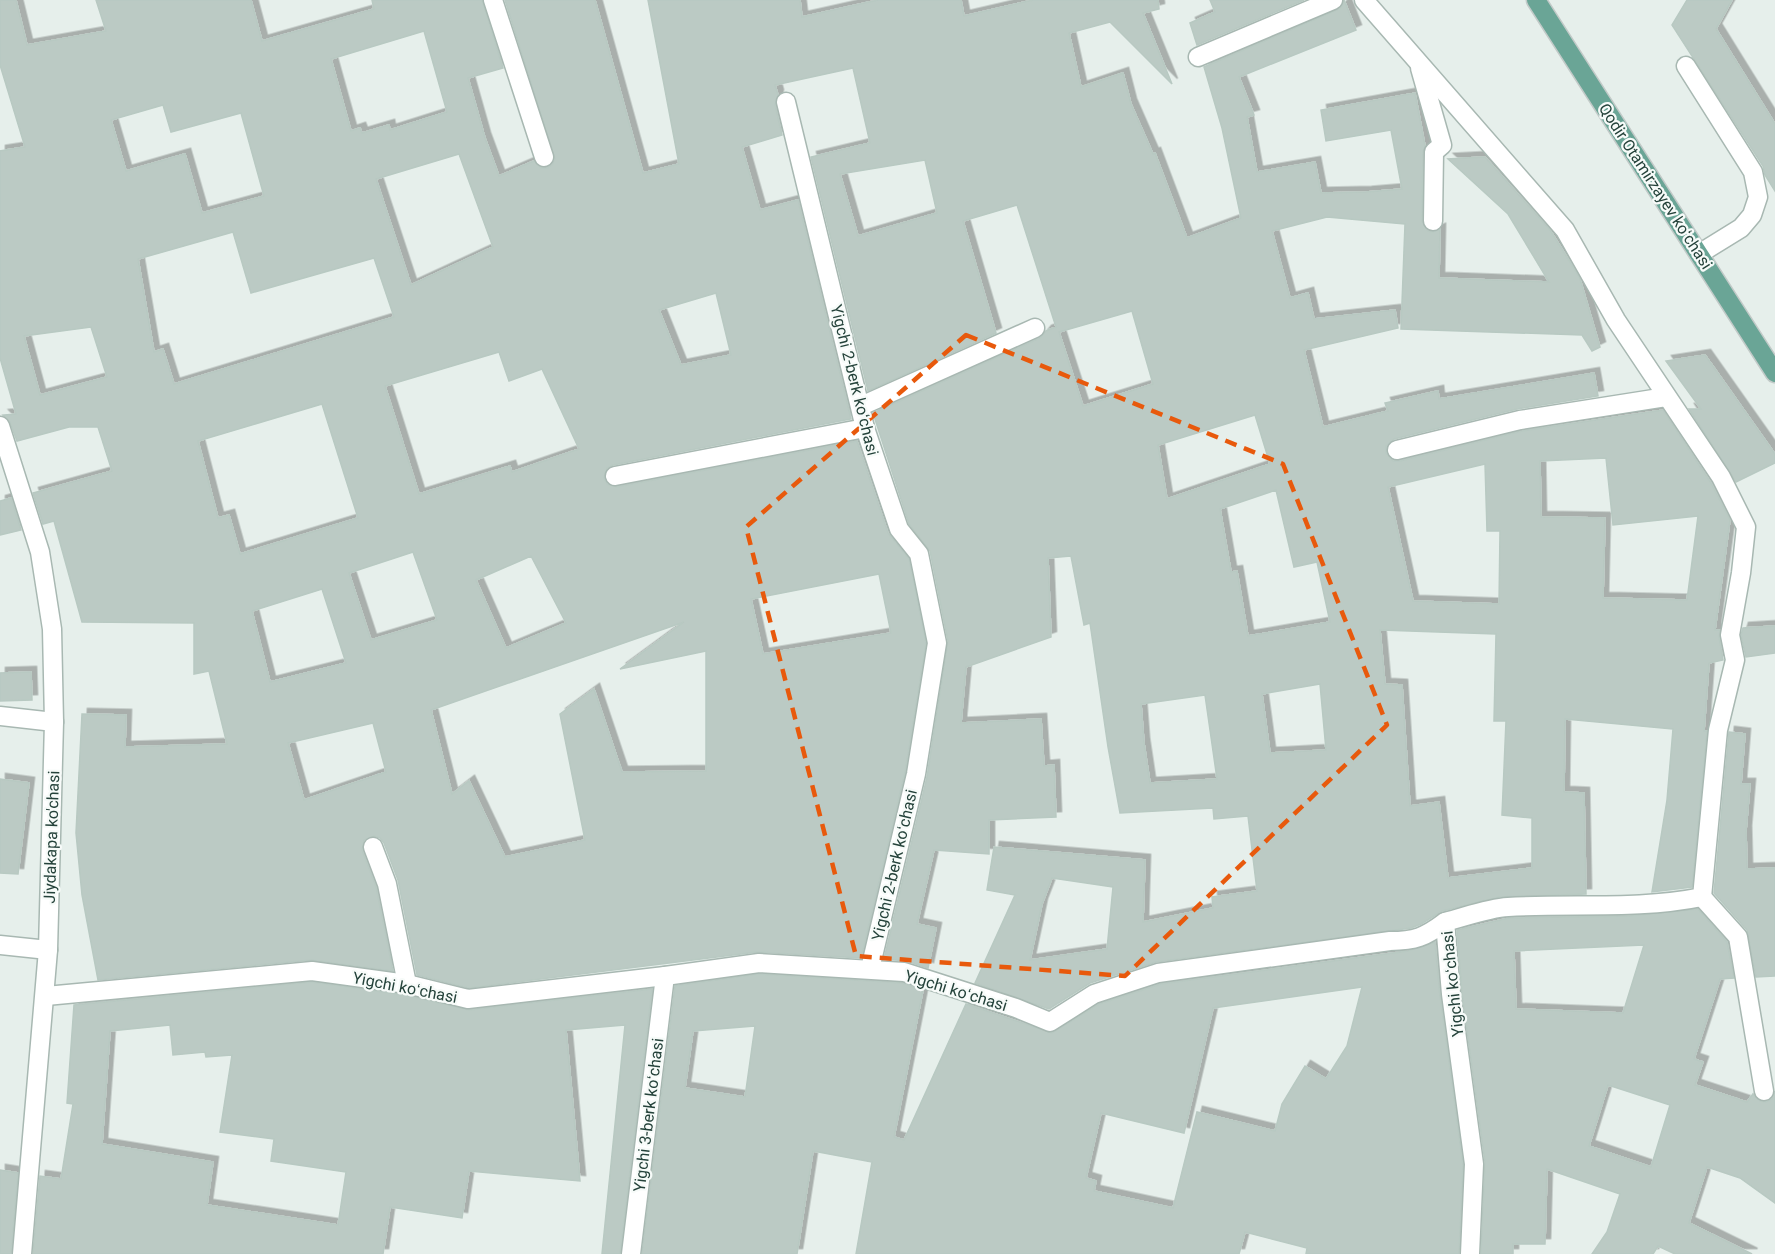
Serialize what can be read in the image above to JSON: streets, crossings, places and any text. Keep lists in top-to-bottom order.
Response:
{
  "streets": {
    "main road": ["Qodir Otamirzayev koʻchasi"],
    "street": [
      "Yigchi 2-berk koʻchasi",
      "Jiydakapa ko'chasi",
      "Yigchi koʻchasi",
      "Yigchi 3-berk koʻchasi"
    ]
  },
  "crossings": [
    ["Yigchi 2-berk koʻchasi", "Yigchi koʻchasi"],
    ["Jiydakapa ko'chasi", "Yigchi koʻchasi"],
    ["Yigchi koʻchasi", "Yigchi 3-berk koʻchasi"]
  ]
}
